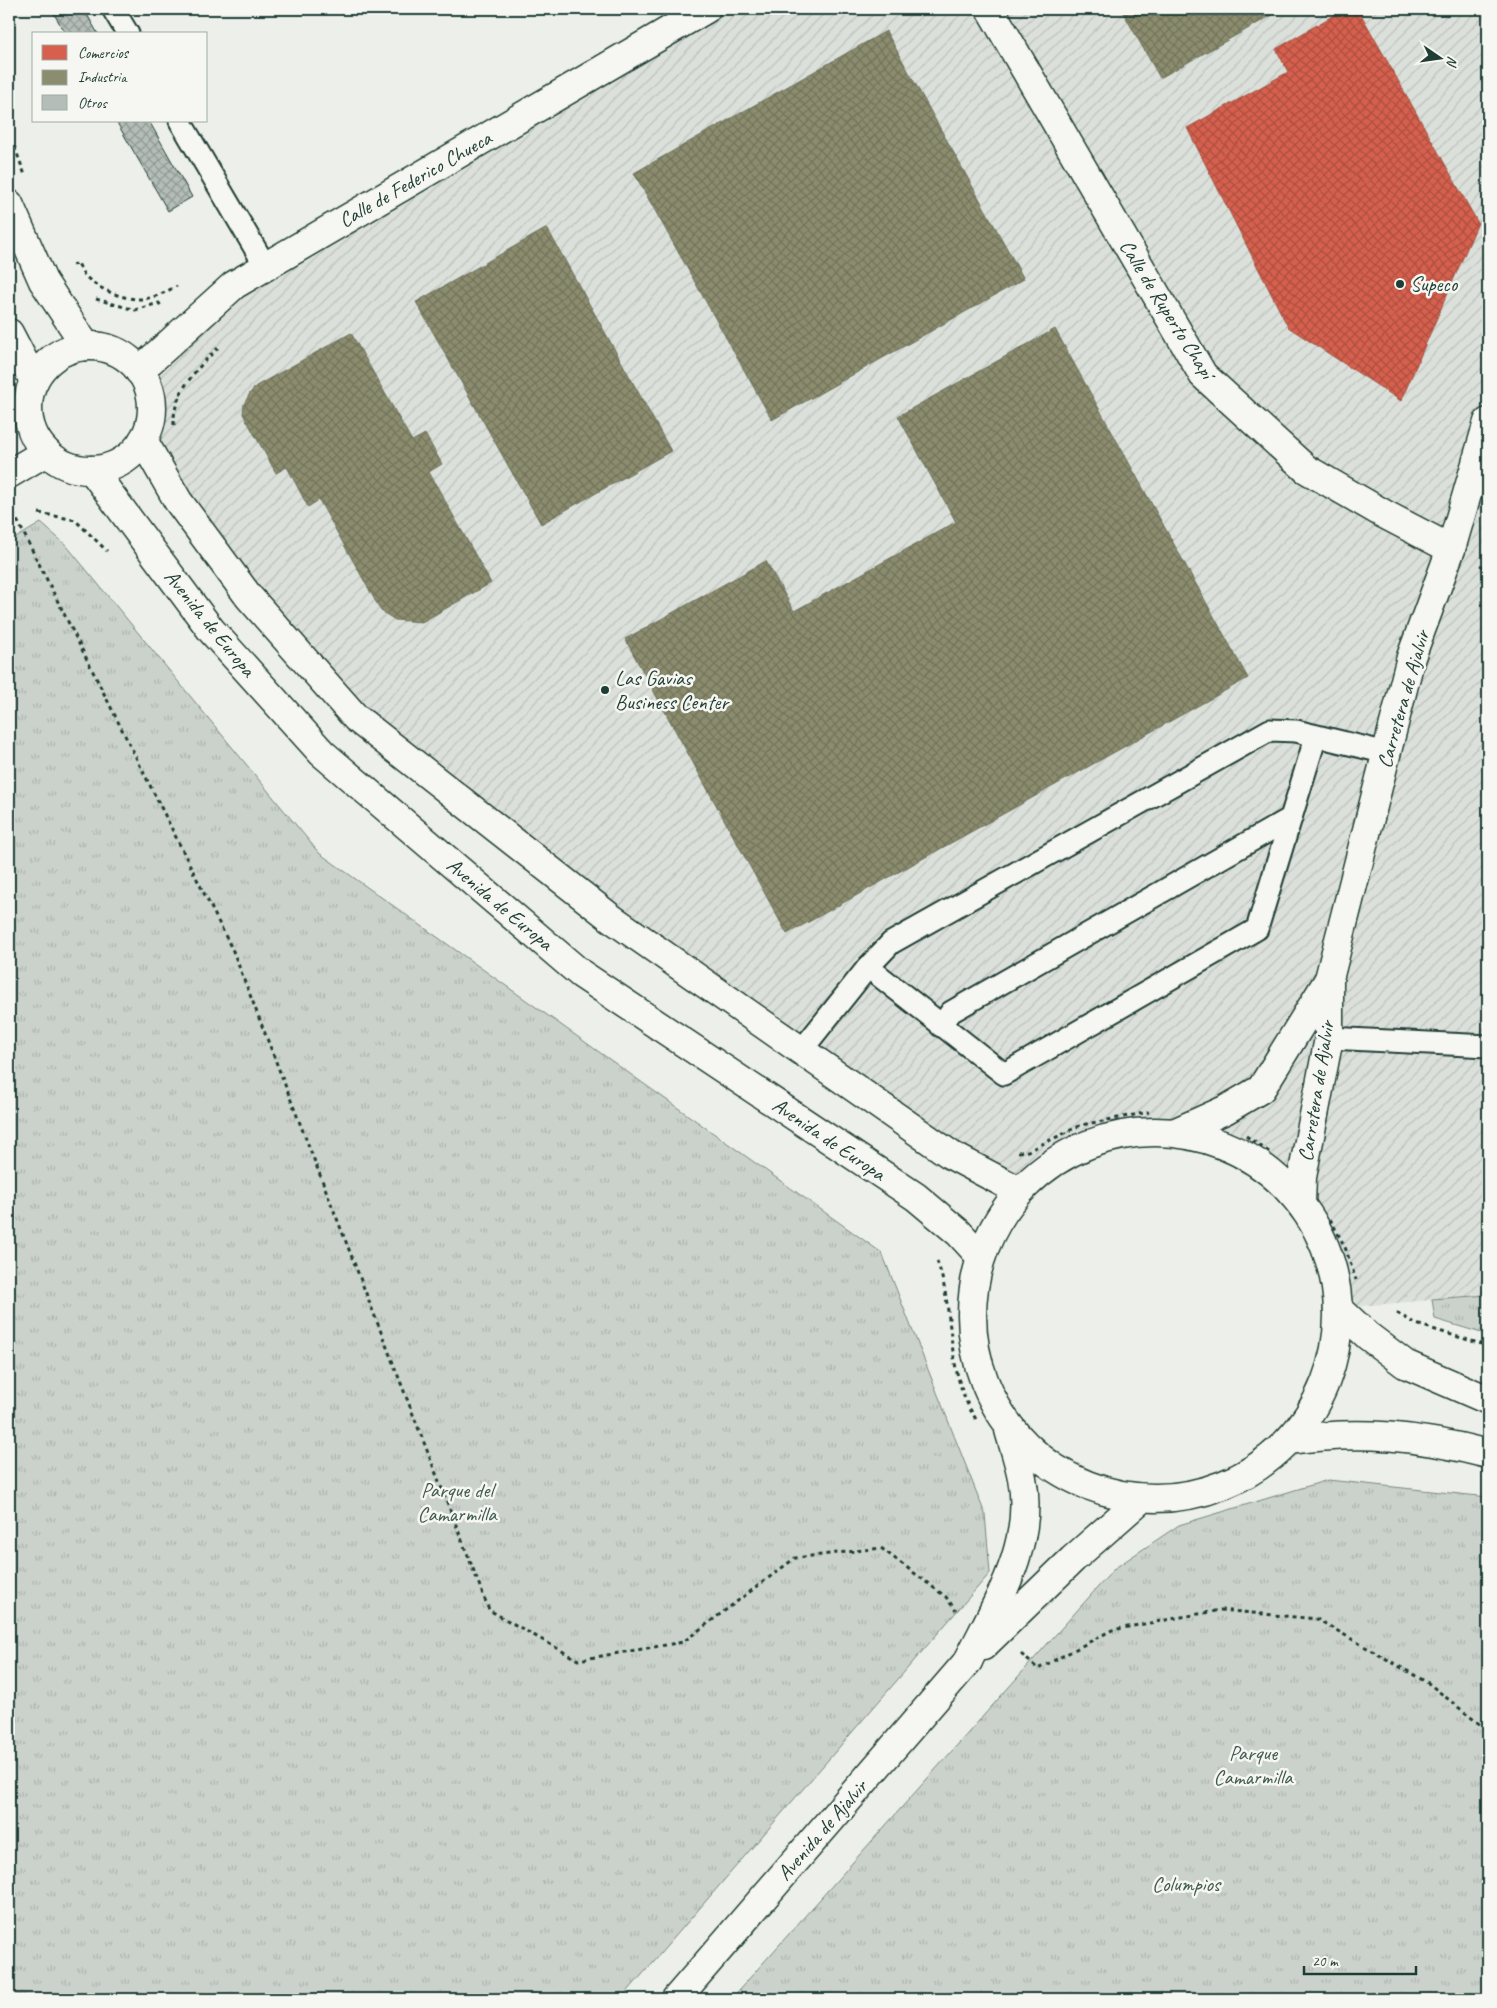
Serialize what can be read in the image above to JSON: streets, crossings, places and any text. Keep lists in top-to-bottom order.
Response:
{
  "streets": {
    "street": [
      "Calle de Federico Chueca",
      "Calle de Ruperto Chapí",
      "Avenida de Europa",
      "Carretera de Ajalvir",
      "Avenida de Ajalvir"
    ]
  },
  "crossings": [
    ["Calle de Federico Chueca", "Avenida de Europa"],
    ["Calle de Ruperto Chapí", "Carretera de Ajalvir"]
  ],
  "parks": ["Parque del Camarmilla", "Parque Camarmilla", "Columpios"],
  "places": ["Supeco", "Las Gavias Business Center"],
  "legend": ["Comercios", "Industria", "Otros"],
  "scale_bar": "20 m",
  "north": "right"
}
